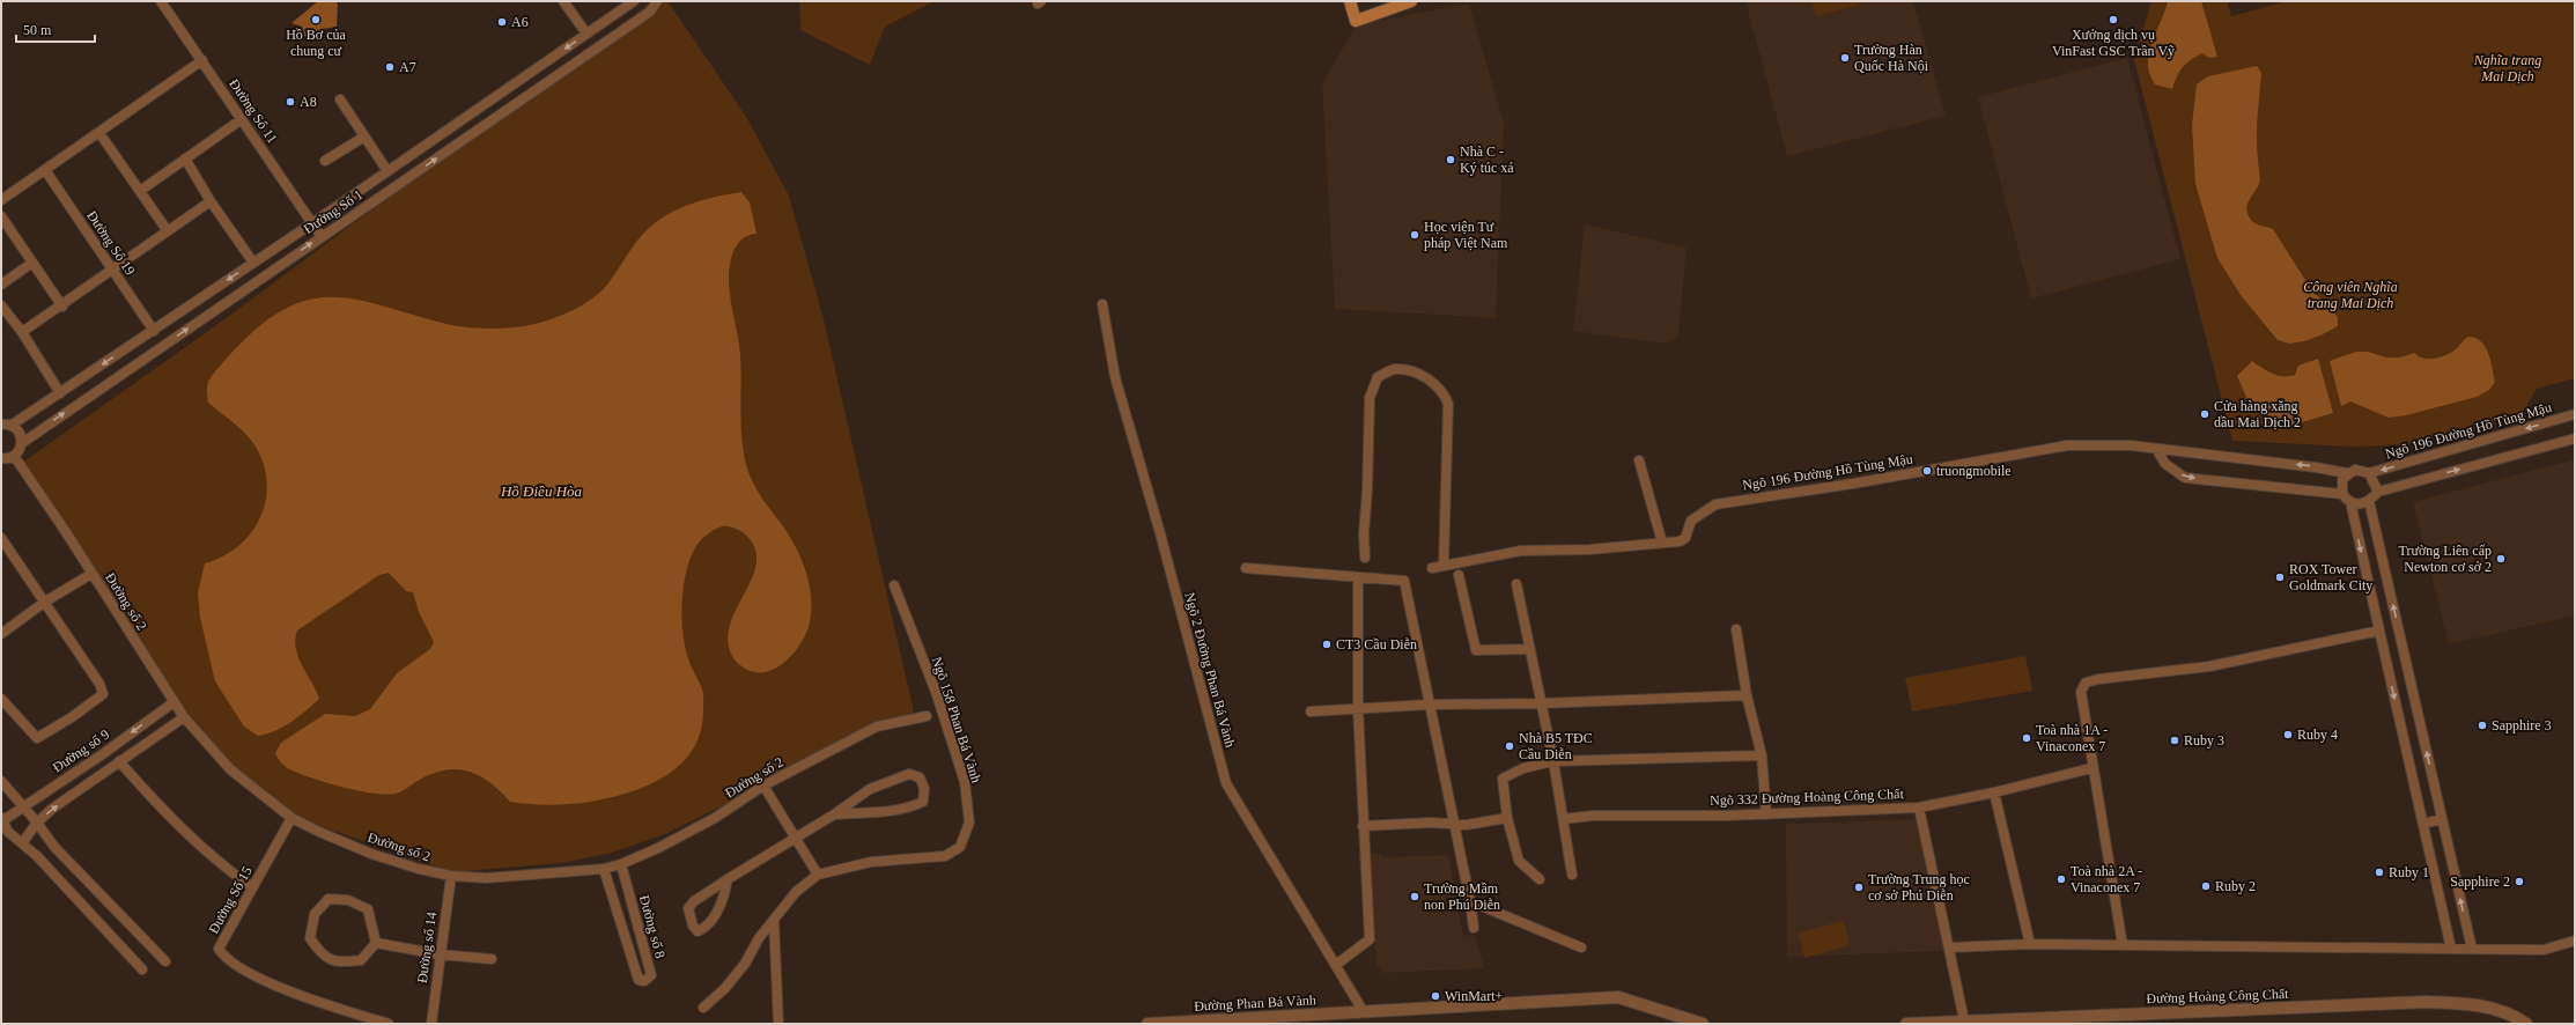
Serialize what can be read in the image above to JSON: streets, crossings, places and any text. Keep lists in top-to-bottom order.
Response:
{
  "streets": {
    "street": [
      "Đường Số 11",
      "Đường Số 1",
      "Đường Số 19",
      "Ngõ 196 Đường Hồ Tùng Mậu",
      "Đường số 2",
      "Ngõ 2 Đường Phan Bá Vành",
      "Ngõ 158 Phan Bá Vành",
      "Đường số 9",
      "Ngõ 332 Đường Hoàng Công Chất",
      "Đường Số 15",
      "Đường số 8",
      "Đường số 14",
      "Đường Hoàng Công Chất",
      "Đường Phan Bá Vành"
    ]
  },
  "crossings": [
    ["Đường Số 11", "Đường Số 1"],
    ["Đường Số 1", "Đường Số 19"],
    ["Đường số 2", "Đường số 9"],
    ["Đường số 2", "Đường Số 15"],
    ["Đường số 2", "Đường số 8"],
    ["Đường số 2", "Đường số 14"],
    ["Ngõ 2 Đường Phan Bá Vành", "Đường Phan Bá Vành"],
    ["Ngõ 332 Đường Hoàng Công Chất", "Đường Hoàng Công Chất"]
  ],
  "water": ["Hồ Điều Hòa"],
  "parks": ["Nghĩa trang Mai Dịch", "Công viên Nghĩa trang Mai Dịch"],
  "places": [
    "Hồ Bơ của chung cư",
    "Xưởng dịch vụ VinFast GSC Trần Vỹ",
    "A6",
    "Trường Hàn Quốc Hà Nội",
    "A7",
    "A8",
    "Nhà C - Ký túc xá",
    "Học viện Tư pháp Việt Nam",
    "Cửa hàng xăng dầu Mai Dịch 2",
    "truongmobile",
    "Trường Liên cấp Newton cơ sở 2",
    "ROX Tower Goldmark City",
    "CT3 Cầu Diễn",
    "Sapphire 3",
    "Ruby 4",
    "Toà nhà 1A - Vinaconex 7",
    "Ruby 3",
    "Nhà B5 TĐC Cầu Diễn",
    "Ruby 1",
    "Toà nhà 2A - Vinaconex 7",
    "Sapphire 2",
    "Ruby 2",
    "Trường Trung học cơ sở Phú Diễn",
    "Trường Mầm non Phú Diễn",
    "WinMart+"
  ],
  "scale_bar": "50 m"
}
